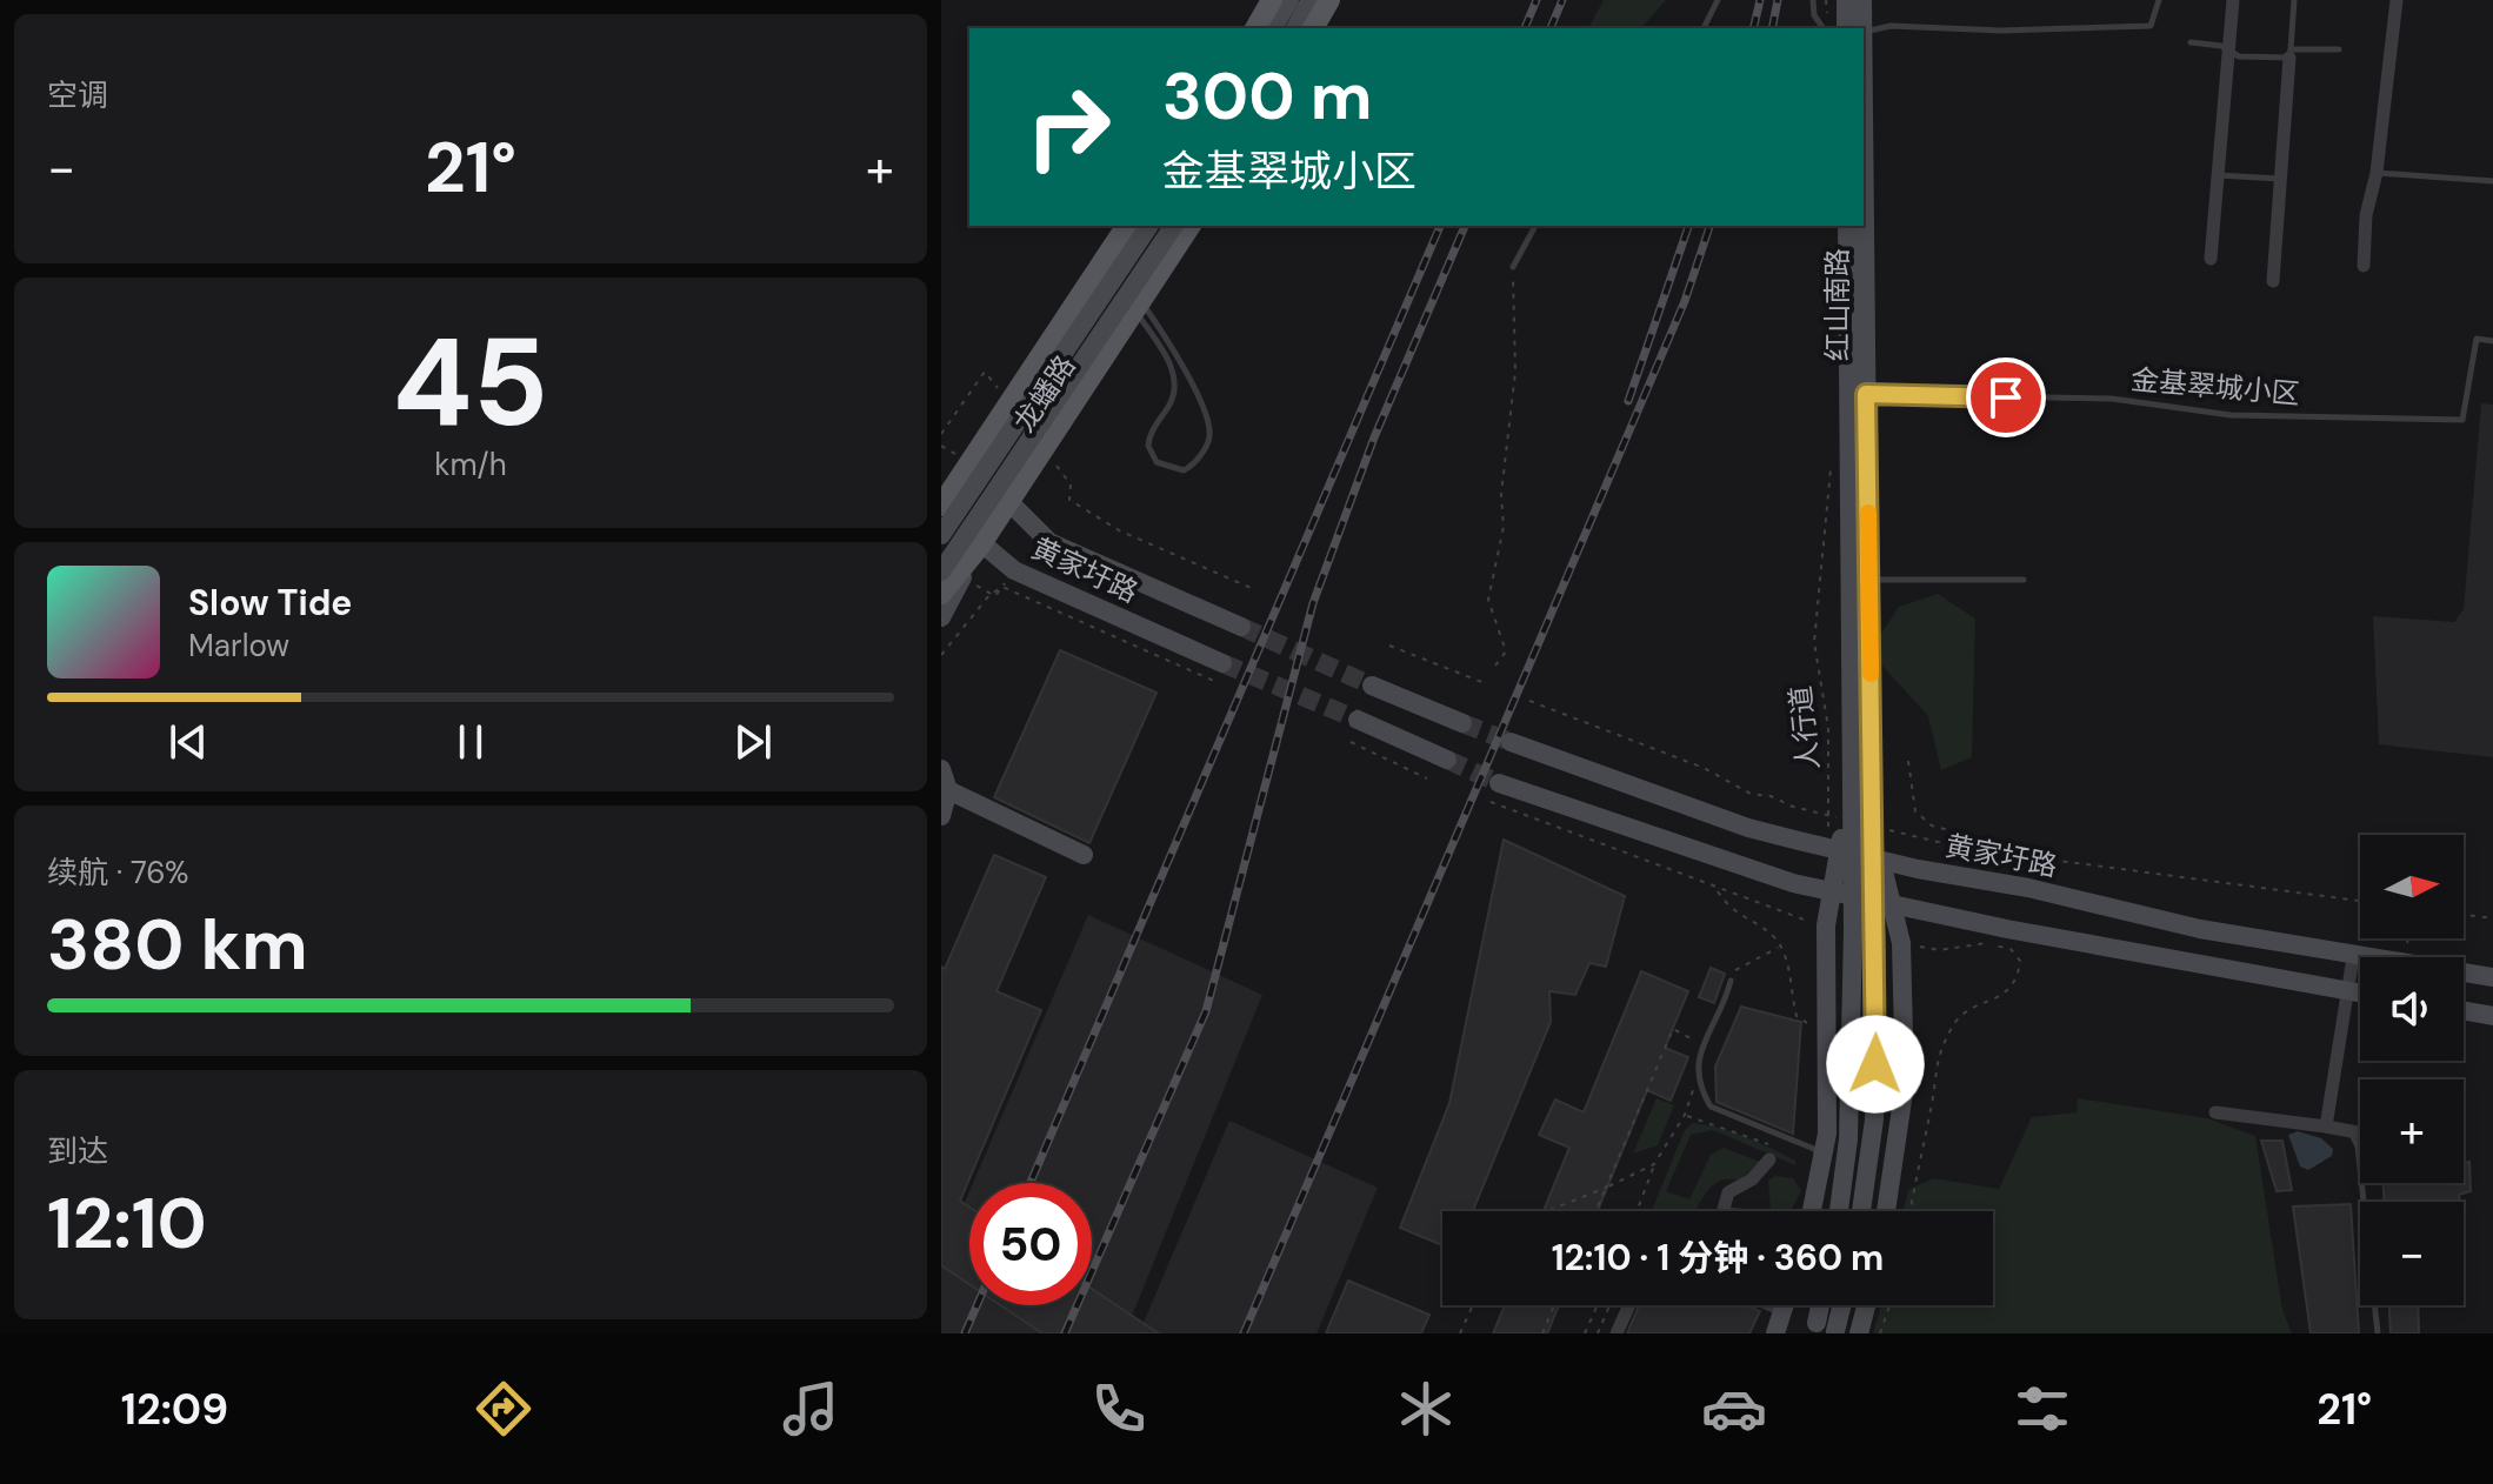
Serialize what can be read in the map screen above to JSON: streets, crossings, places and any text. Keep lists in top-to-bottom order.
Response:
{
  "streets": {
    "main road": ["红山南路", "龙蟠路", "黄家圩路"],
    "lane": ["金基翠城小区"],
    "path": ["人行道"]
  },
  "crossings": [
    ["红山南路", "金基翠城小区"],
    ["红山南路", "黄家圩路"],
    ["红山南路", "人行道"],
    ["龙蟠路", "黄家圩路"],
    ["黄家圩路", "人行道"]
  ],
  "north": "right",
  "page": {
    "tile": [
      "空调",
      ["45", "km/h"],
      ["续航 · 76%", "380 km"],
      ["到达", "12:10"]
    ],
    "turn": ["300 m", "金基翠城小区"],
    "heat": ["−", "21°", "+"],
    "song": ["Slow Tide", "Marlow"],
    "map_buttons": ["+", "−"],
    "limit": "50",
    "trip": "12:10 · 1 分钟 · 360 m",
    "tabs": ["12:09", "21°"]
  }
}
